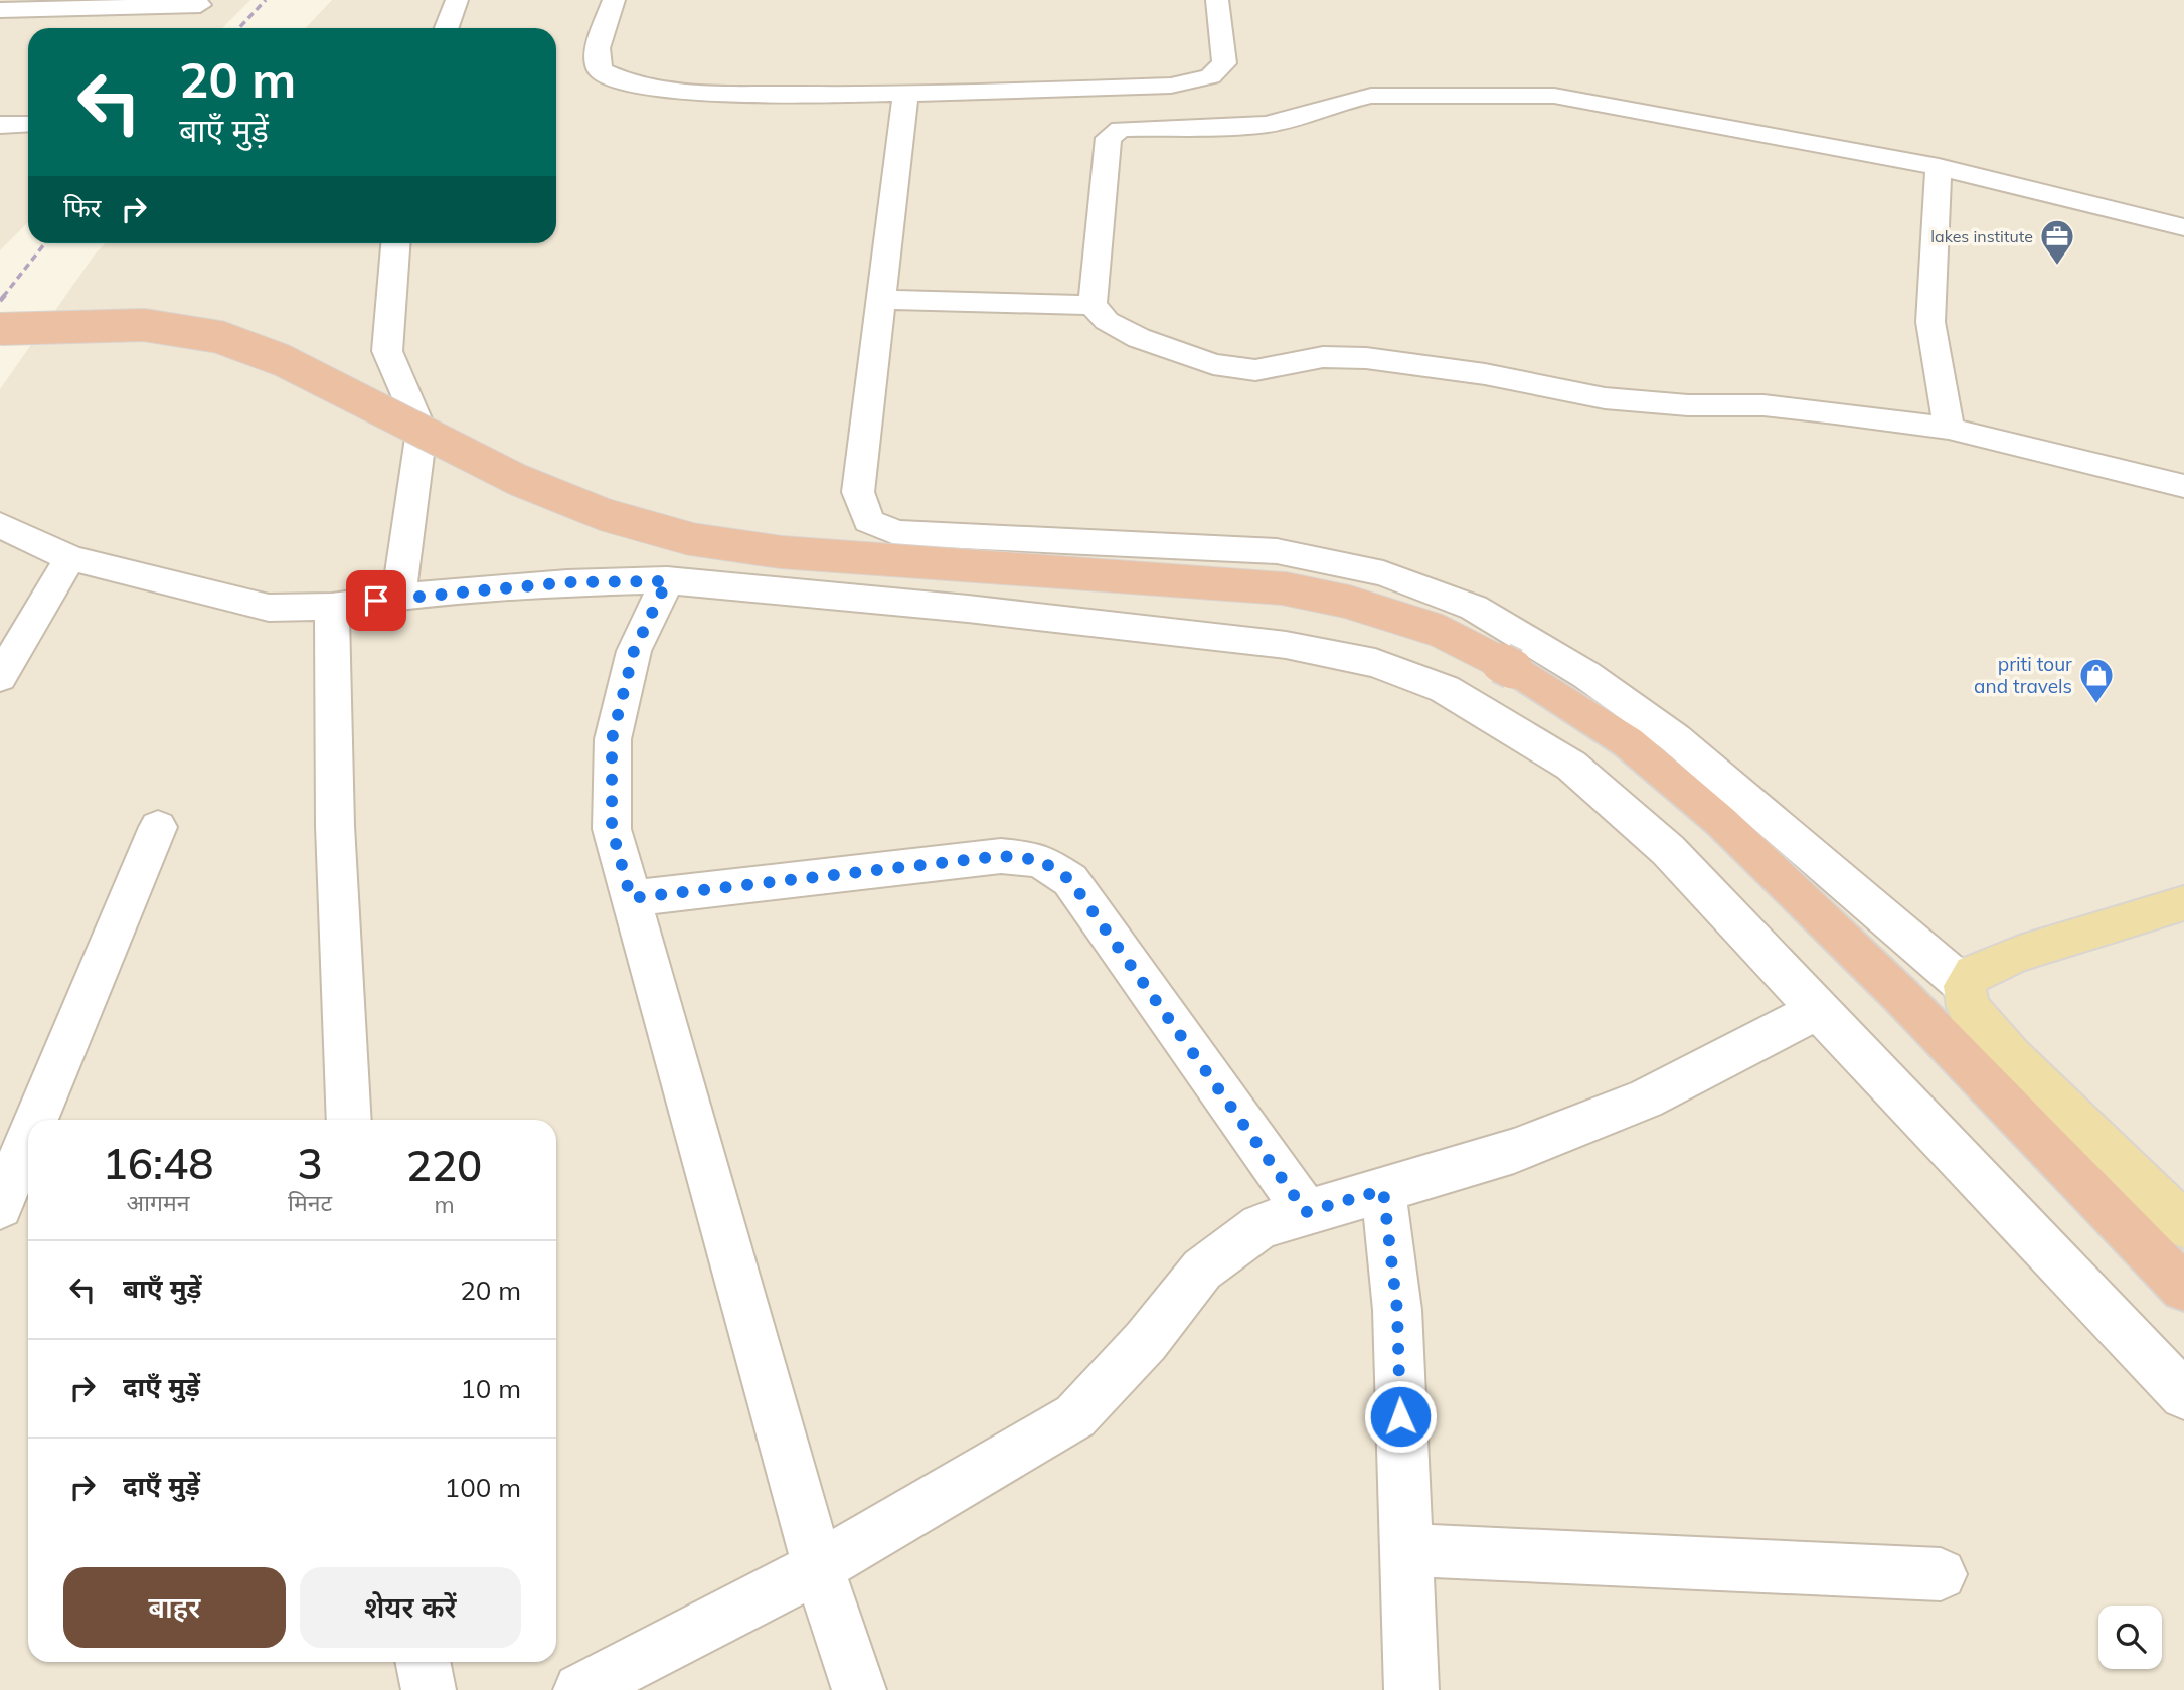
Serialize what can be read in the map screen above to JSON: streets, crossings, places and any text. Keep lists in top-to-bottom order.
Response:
{
  "places": {
    "office": ["lakes institute"],
    "shop": ["priti tour and travels"]
  },
  "page": {
    "turn": ["20 m", "बाएँ मुड़ें"],
    "then": "फिर",
    "eta": [
      "16:48",
      "आगमन",
      "3",
      "मिनट",
      "220",
      "m"
    ],
    "list": [
      {
        "name": "बाएँ मुड़ें",
        "value": "20 m"
      },
      {
        "name": "दाएँ मुड़ें",
        "value": "10 m"
      },
      {
        "name": "दाएँ मुड़ें",
        "value": "100 m"
      }
    ],
    "buttons": ["बाहर", "शेयर करें"]
  }
}
